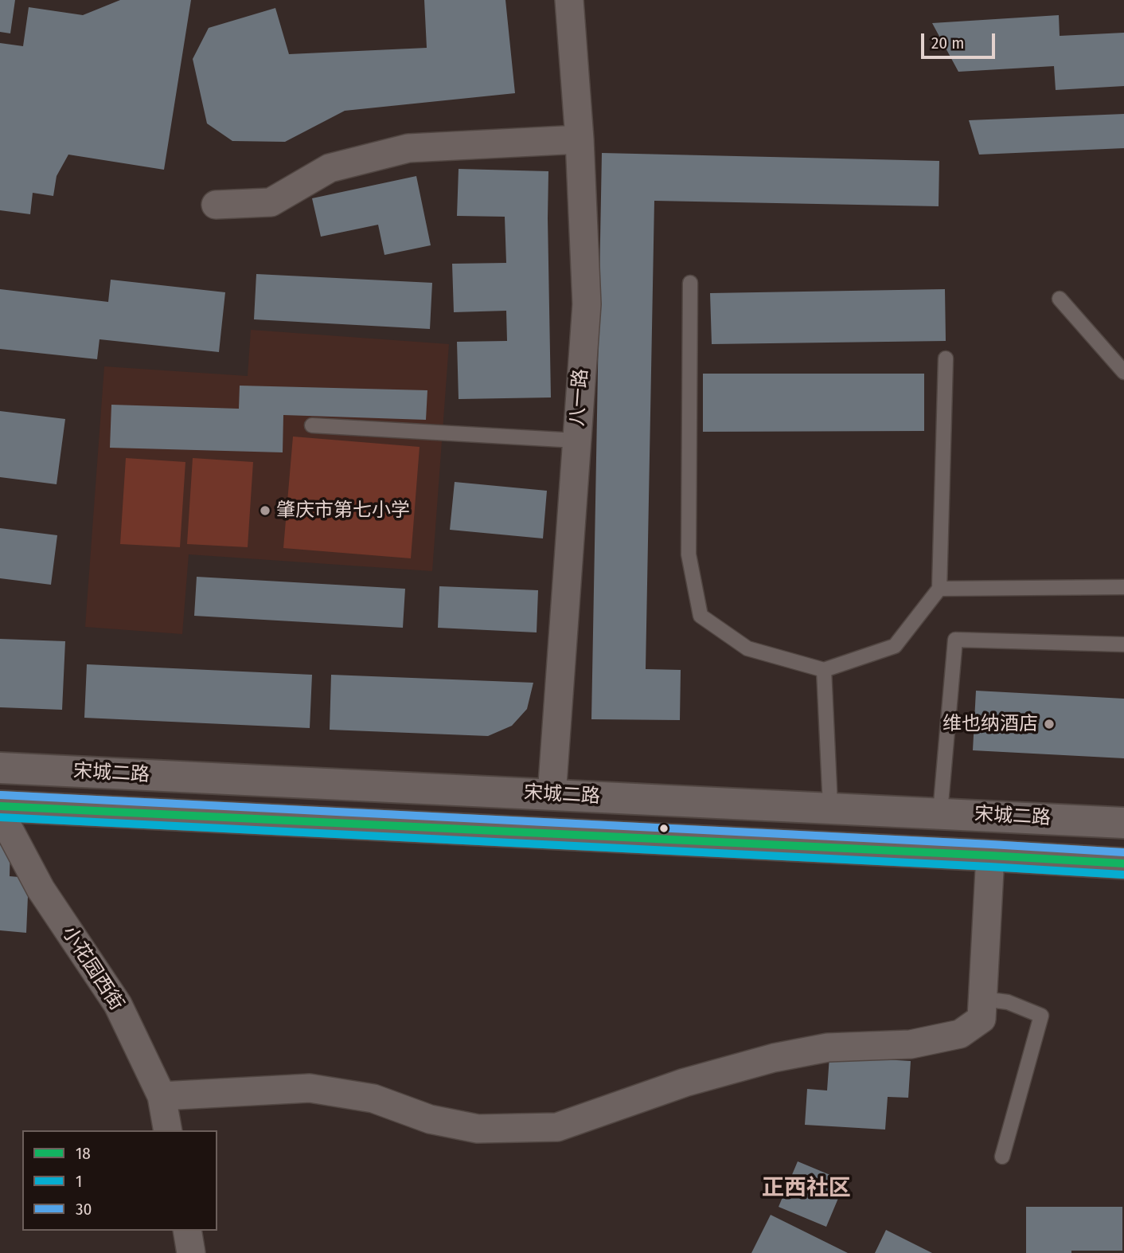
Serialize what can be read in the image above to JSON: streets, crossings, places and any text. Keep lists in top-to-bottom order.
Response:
{
  "streets": {
    "main road": ["宋城二路"],
    "street": ["八一路", "小花园西街"]
  },
  "crossings": [
    ["八一路", "宋城二路"]
  ],
  "districts": ["正西社区"],
  "places": ["肇庆市第七小学", "维也纳酒店"],
  "lines": ["transit line 30", "transit line 18", "transit line 1"],
  "legend": ["18", "1", "30"],
  "scale_bar": "20 m"
}
